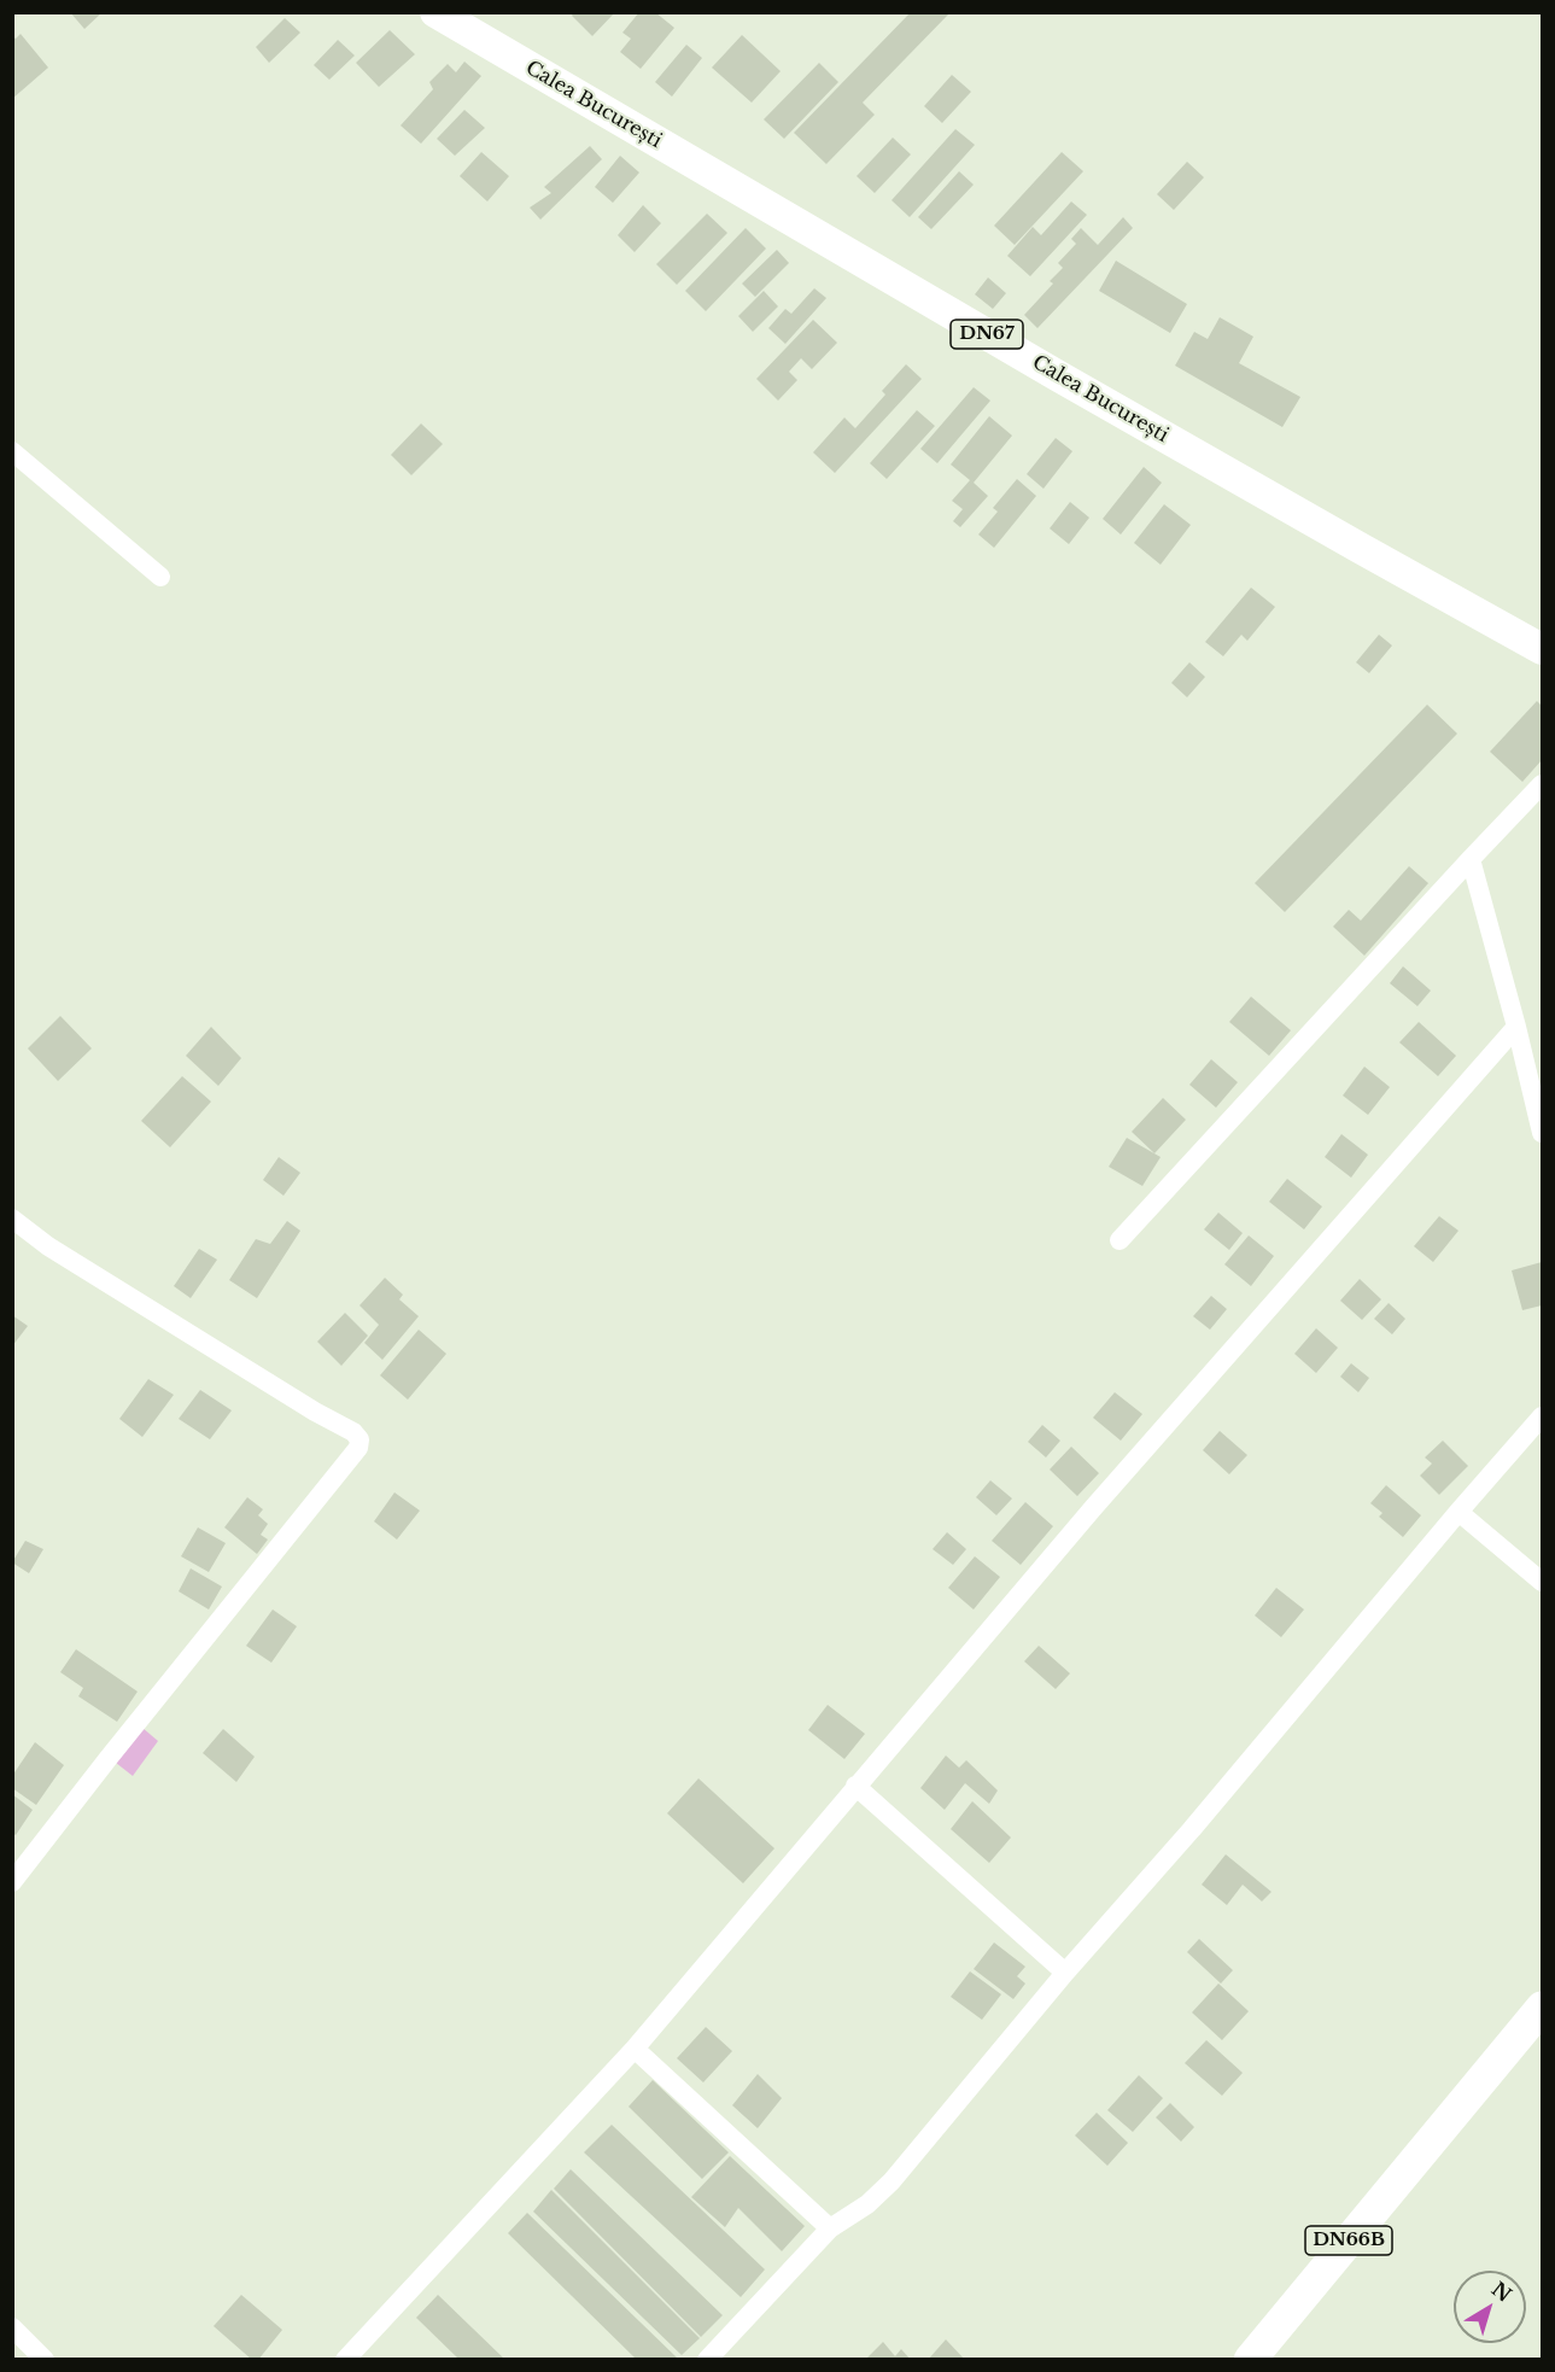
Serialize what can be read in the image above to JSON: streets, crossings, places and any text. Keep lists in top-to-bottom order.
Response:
{
  "streets": {
    "highway": ["DN66B"],
    "main road": ["Calea București", "DN67"]
  },
  "north": "top right"
}
